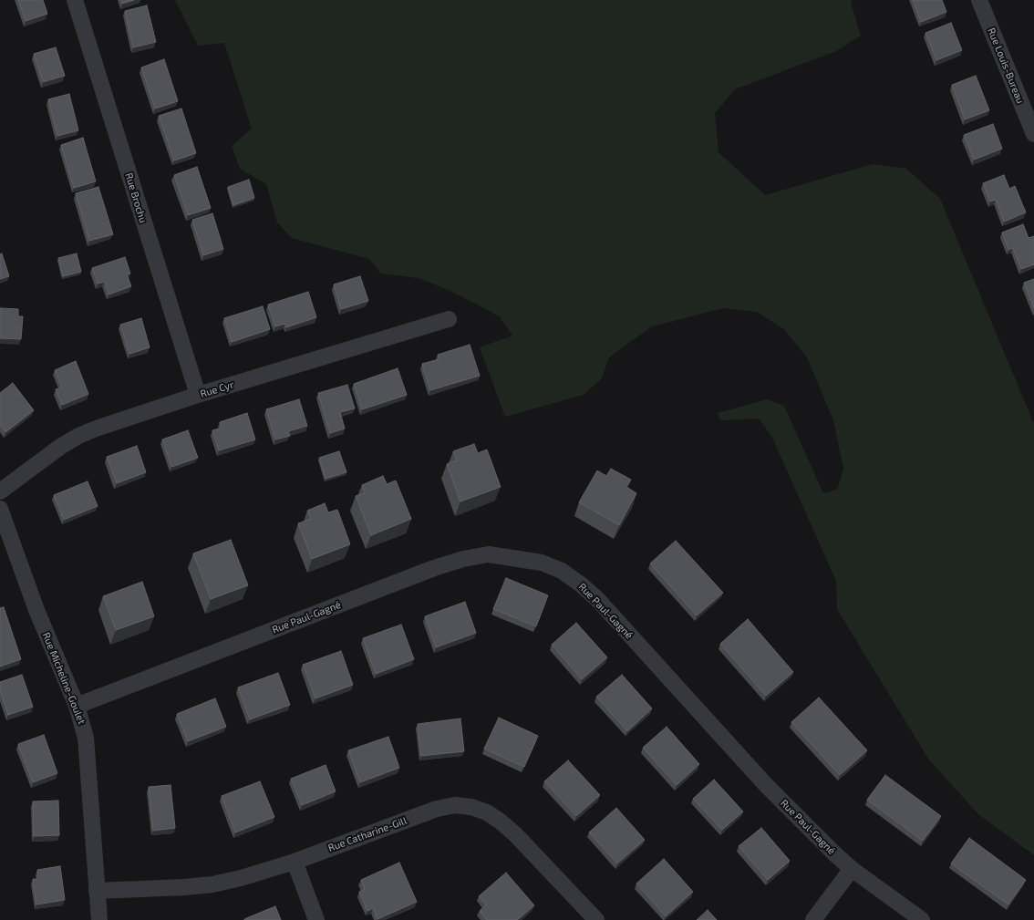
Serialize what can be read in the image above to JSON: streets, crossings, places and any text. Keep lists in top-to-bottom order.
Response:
{
  "streets": {
    "street": [
      "Rue Louis-Bureau",
      "Rue Brochu",
      "Rue Cyr",
      "Rue Paul-Gagné",
      "Rue Micheline-Goulet",
      "Rue Catharine-Gill"
    ]
  },
  "crossings": [
    ["Rue Brochu", "Rue Cyr"],
    ["Rue Paul-Gagné", "Rue Micheline-Goulet"],
    ["Rue Micheline-Goulet", "Rue Catharine-Gill"]
  ]
}
